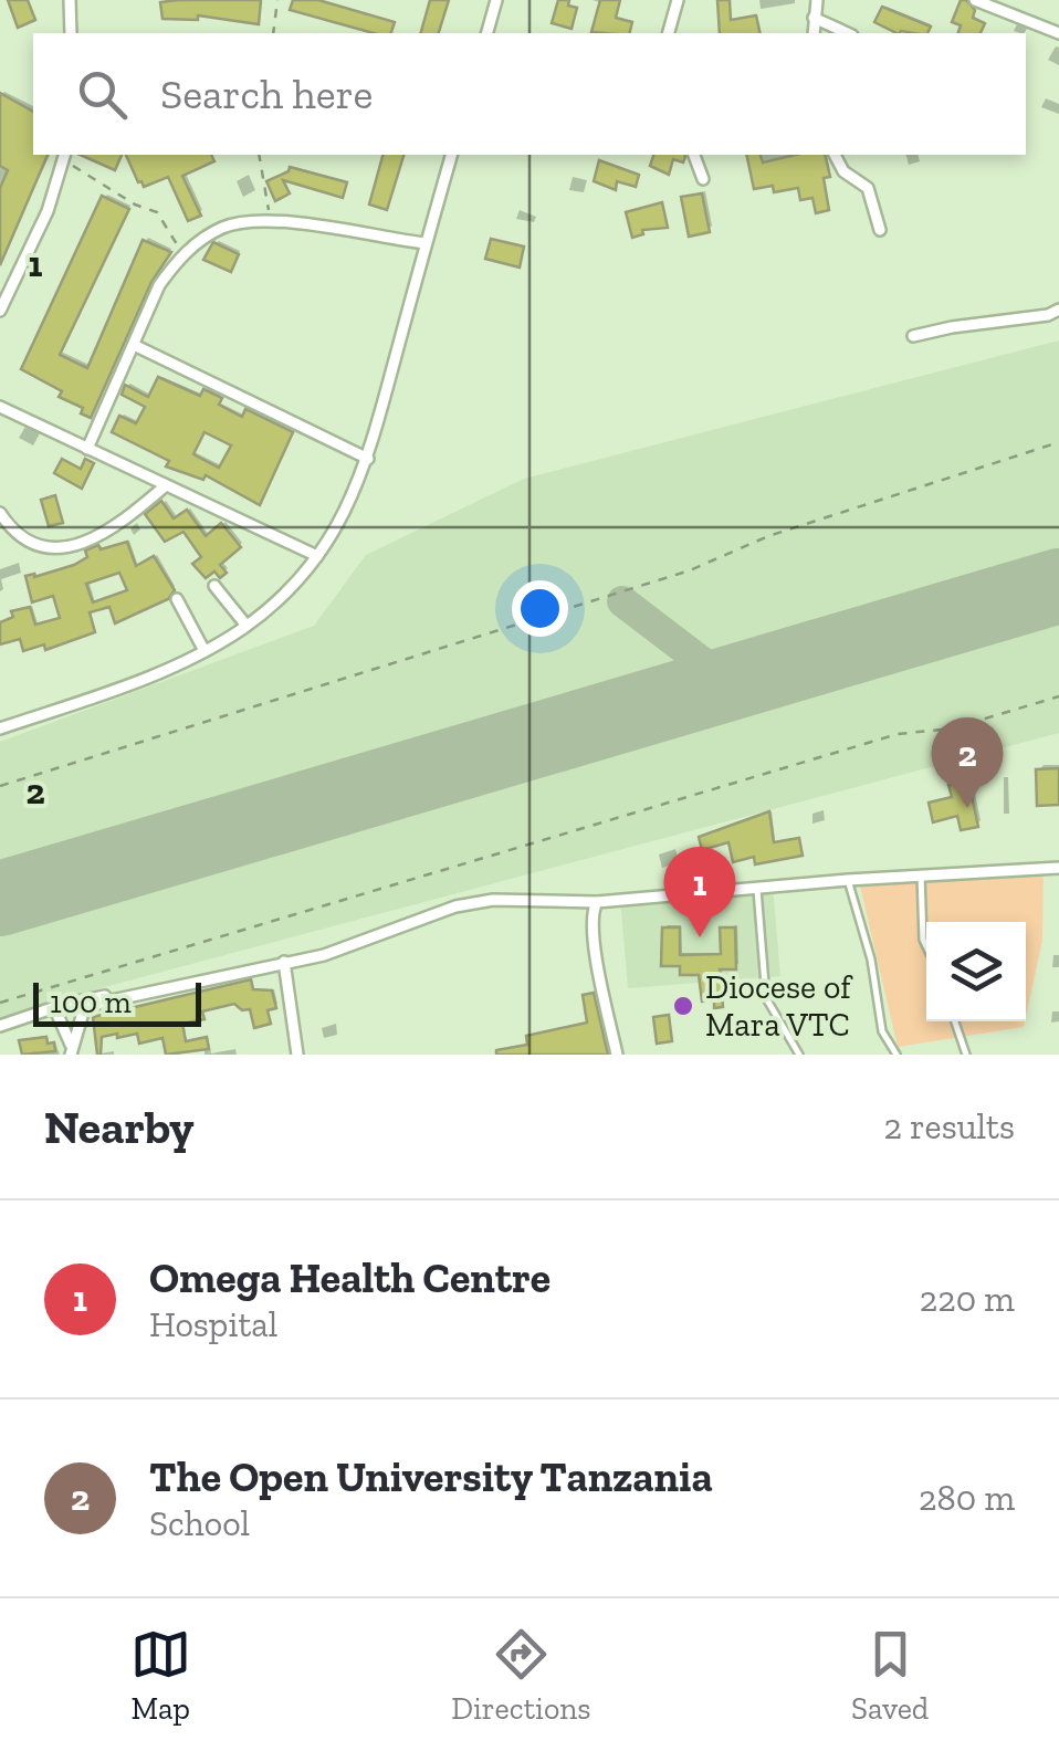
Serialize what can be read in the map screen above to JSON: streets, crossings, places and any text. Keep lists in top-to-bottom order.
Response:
{
  "places": ["Diocese of Mara VTC"],
  "scale_bar": "100 m",
  "page": {
    "search": "Search here",
    "pins": ["2", "1"],
    "scale": "100 m",
    "heading": ["Nearby", "2 results"],
    "list": [
      {
        "mark": "1",
        "name": "Omega Health Centre",
        "note": "Hospital",
        "value": "220 m"
      },
      {
        "mark": "2",
        "name": "The Open University Tanzania",
        "note": "School",
        "value": "280 m"
      }
    ],
    "nav": ["Map", "Directions", "Saved"]
  },
  "grid": {
    "rows": ["1", "2"]
  }
}
